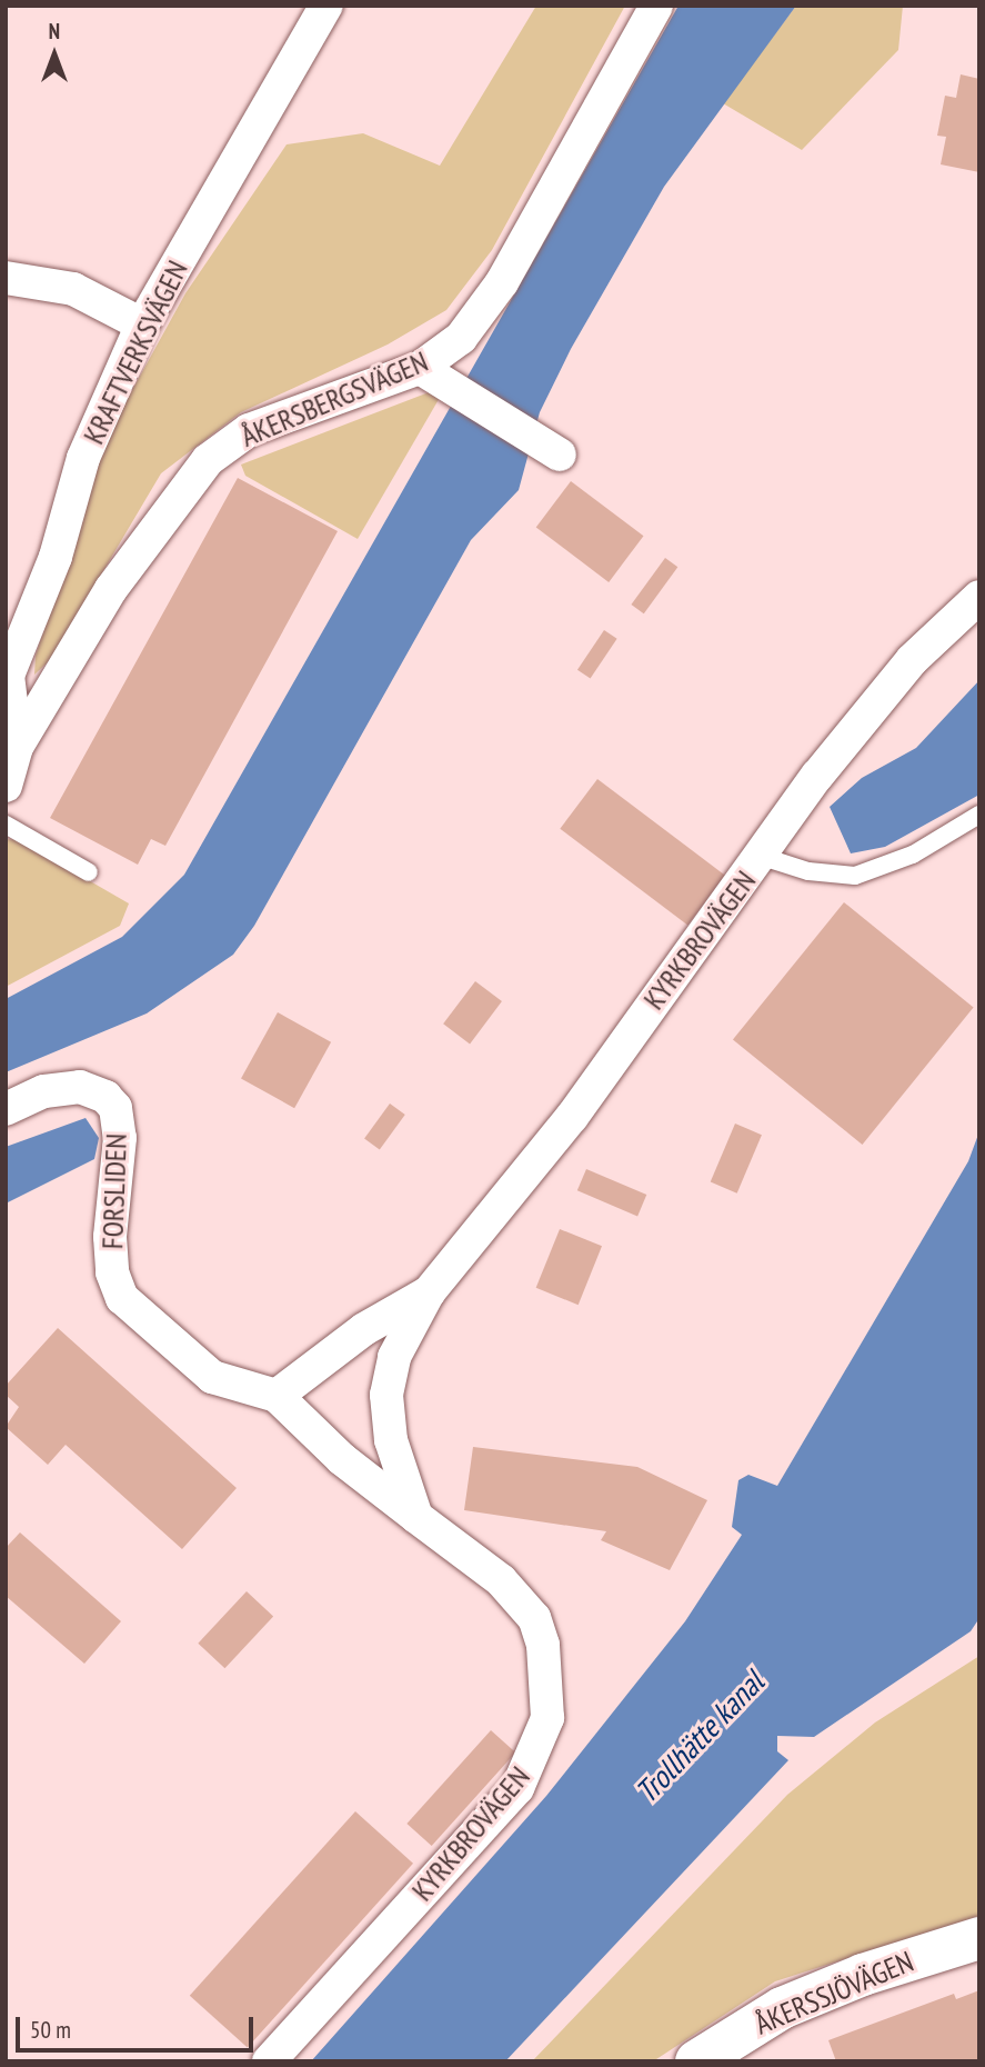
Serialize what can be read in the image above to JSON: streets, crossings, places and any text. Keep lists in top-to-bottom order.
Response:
{
  "streets": {
    "street": [
      "KRAFTVERKSVÄGEN",
      "ÅKERSBERGSVÄGEN",
      "KYRKBROVÄGEN",
      "FORSLIDEN",
      "ÅKERSSJÖVÄGEN"
    ]
  },
  "crossings": [
    ["KRAFTVERKSVÄGEN", "ÅKERSBERGSVÄGEN"],
    ["KYRKBROVÄGEN", "FORSLIDEN"]
  ],
  "water": ["Trollhätte kanal"],
  "scale_bar": "50 m",
  "north": "top"
}
